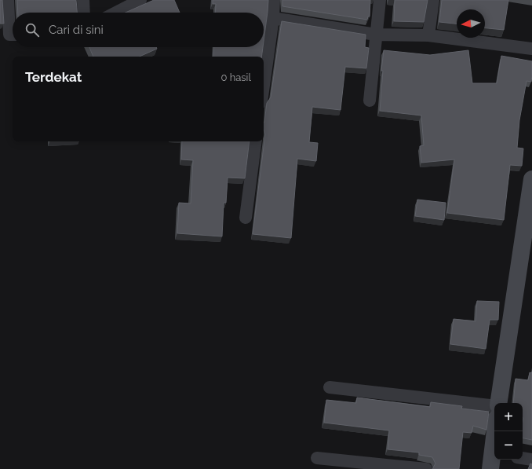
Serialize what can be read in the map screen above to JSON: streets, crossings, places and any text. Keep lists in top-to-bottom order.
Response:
{
  "north": "left",
  "page": {
    "search": "Cari di sini",
    "heading": ["Terdekat", "0 hasil"],
    "map_buttons": ["+", "−"]
  }
}
